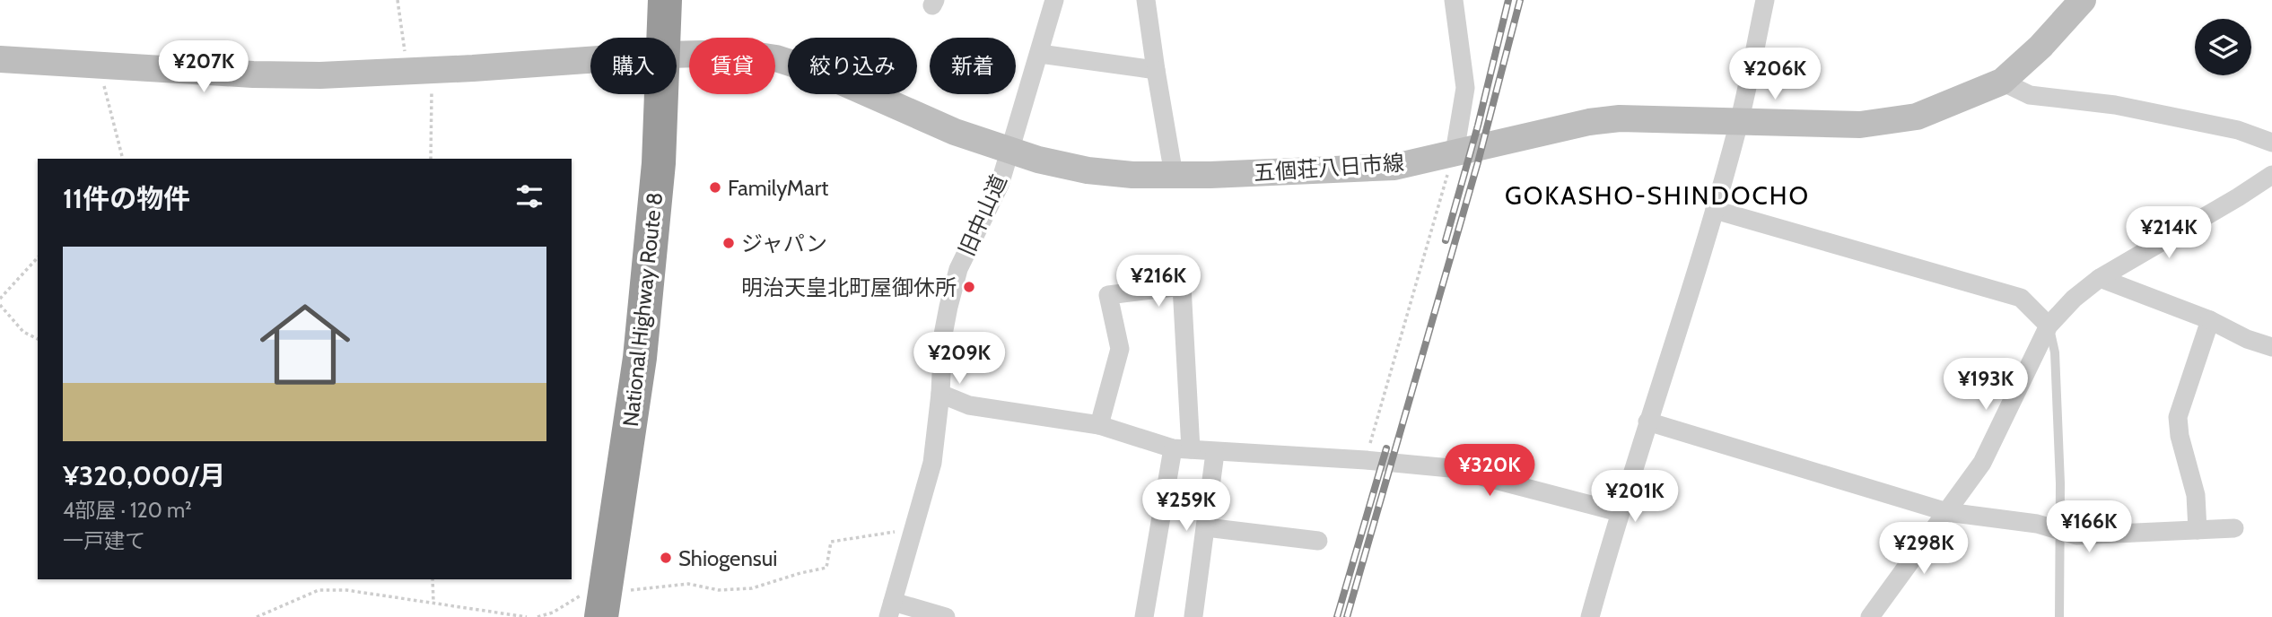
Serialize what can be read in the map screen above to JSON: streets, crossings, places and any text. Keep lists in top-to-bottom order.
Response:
{
  "streets": {
    "highway": ["National Highway Route 8"],
    "main road": ["五個荘八日市線"],
    "street": ["旧中山道"]
  },
  "crossings": [
    ["五個荘八日市線", "旧中山道"]
  ],
  "districts": ["GOKASHO-SHINDOCHO"],
  "places": [
    "FamilyMart",
    "ジャパン",
    "明治天皇北町屋御休所",
    "Shiogensui"
  ],
  "page": {
    "chip": [
      "購入",
      "賃貸",
      "絞り込み",
      "新着"
    ],
    "price": [
      "¥207K",
      "¥206K",
      "¥214K",
      "¥216K",
      "¥209K",
      "¥193K",
      "¥320K",
      "¥201K",
      "¥259K",
      "¥166K",
      "¥298K"
    ],
    "heading": "11件の物件",
    "list": [
      {
        "name": "¥320,000/月",
        "note": "4部屋 · 120 m² · 一戸建て"
      }
    ]
  }
}
